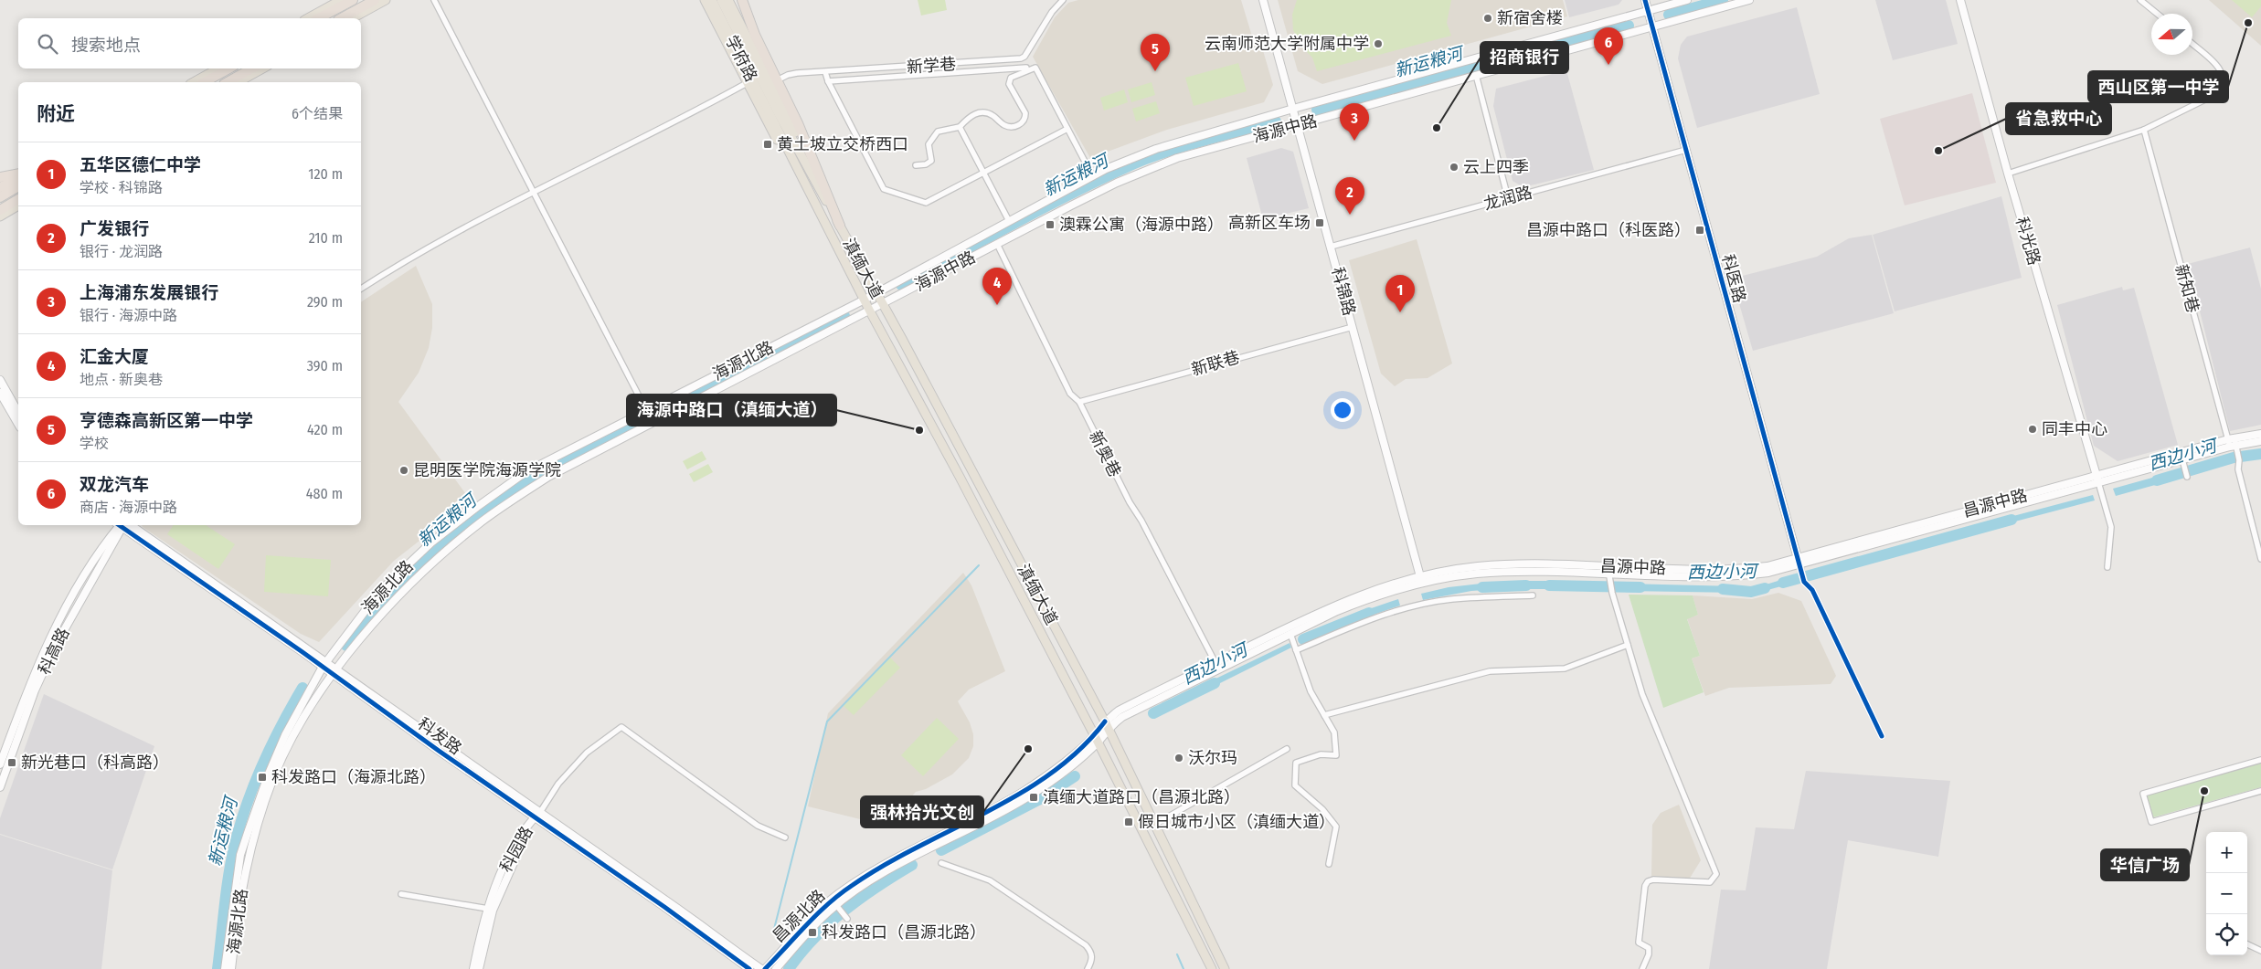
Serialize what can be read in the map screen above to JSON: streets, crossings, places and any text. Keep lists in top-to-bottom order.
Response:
{
  "streets": {
    "main road": [
      "学府路",
      "海源中路",
      "科光路",
      "滇缅大道",
      "科医路",
      "科锦路",
      "海源北路",
      "昌源中路",
      "科高路",
      "科发路",
      "科园路",
      "昌源北路"
    ],
    "street": [
      "新学巷",
      "龙润路",
      "新知巷",
      "新联巷",
      "新奥巷"
    ]
  },
  "crossings": [
    ["学府路", "滇缅大道"],
    ["海源中路", "滇缅大道"],
    ["海源中路", "科医路"],
    ["海源中路", "科锦路"],
    ["海源中路", "海源北路"],
    ["海源中路", "新奥巷"],
    ["龙润路", "科医路"],
    ["龙润路", "科锦路"],
    ["科光路", "昌源中路"],
    ["滇缅大道", "海源北路"],
    ["滇缅大道", "昌源中路"],
    ["滇缅大道", "昌源北路"],
    ["科医路", "昌源中路"],
    ["新知巷", "昌源中路"],
    ["科锦路", "新联巷"],
    ["科锦路", "昌源中路"],
    ["海源北路", "科发路"],
    ["新联巷", "新奥巷"],
    ["新奥巷", "昌源中路"],
    ["昌源中路", "昌源北路"],
    ["科发路", "科园路"]
  ],
  "water": ["新运粮河", "西边小河"],
  "places": {
    "other": [
      "新宿舍楼",
      "西山区第一中学",
      "云南师范大学附属中学",
      "招商银行",
      "省急救中心",
      "云上四季",
      "同丰中心",
      "海源中路口（滇缅大道）",
      "昆明医学院海源学院",
      "强林拾光文创",
      "沃尔玛",
      "华信广场"
    ],
    "transit": [
      "黄土坡立交桥西口",
      "高新区车场",
      "澳霖公寓（海源中路）",
      "昌源中路口（科医路）",
      "新光巷口（科高路）",
      "科发路口（海源北路）",
      "滇缅大道路口（昌源北路）",
      "假日城市小区（滇缅大道）",
      "科发路口（昌源北路）"
    ]
  },
  "north": "left",
  "page": {
    "search": "搜索地点",
    "pins": [
      "6",
      "5",
      "3",
      "2",
      "4",
      "1"
    ],
    "heading": ["附近", "6个结果"],
    "list": [
      {
        "mark": "1",
        "name": "五华区德仁中学",
        "note": "学校 · 科锦路",
        "value": "120 m"
      },
      {
        "mark": "2",
        "name": "广发银行",
        "note": "银行 · 龙润路",
        "value": "210 m"
      },
      {
        "mark": "3",
        "name": "上海浦东发展银行",
        "note": "银行 · 海源中路",
        "value": "290 m"
      },
      {
        "mark": "4",
        "name": "汇金大厦",
        "note": "地点 · 新奥巷",
        "value": "390 m"
      },
      {
        "mark": "5",
        "name": "亨德森高新区第一中学",
        "note": "学校",
        "value": "420 m"
      },
      {
        "mark": "6",
        "name": "双龙汽车",
        "note": "商店 · 海源中路",
        "value": "480 m"
      }
    ],
    "map_buttons": ["+", "−"]
  }
}
